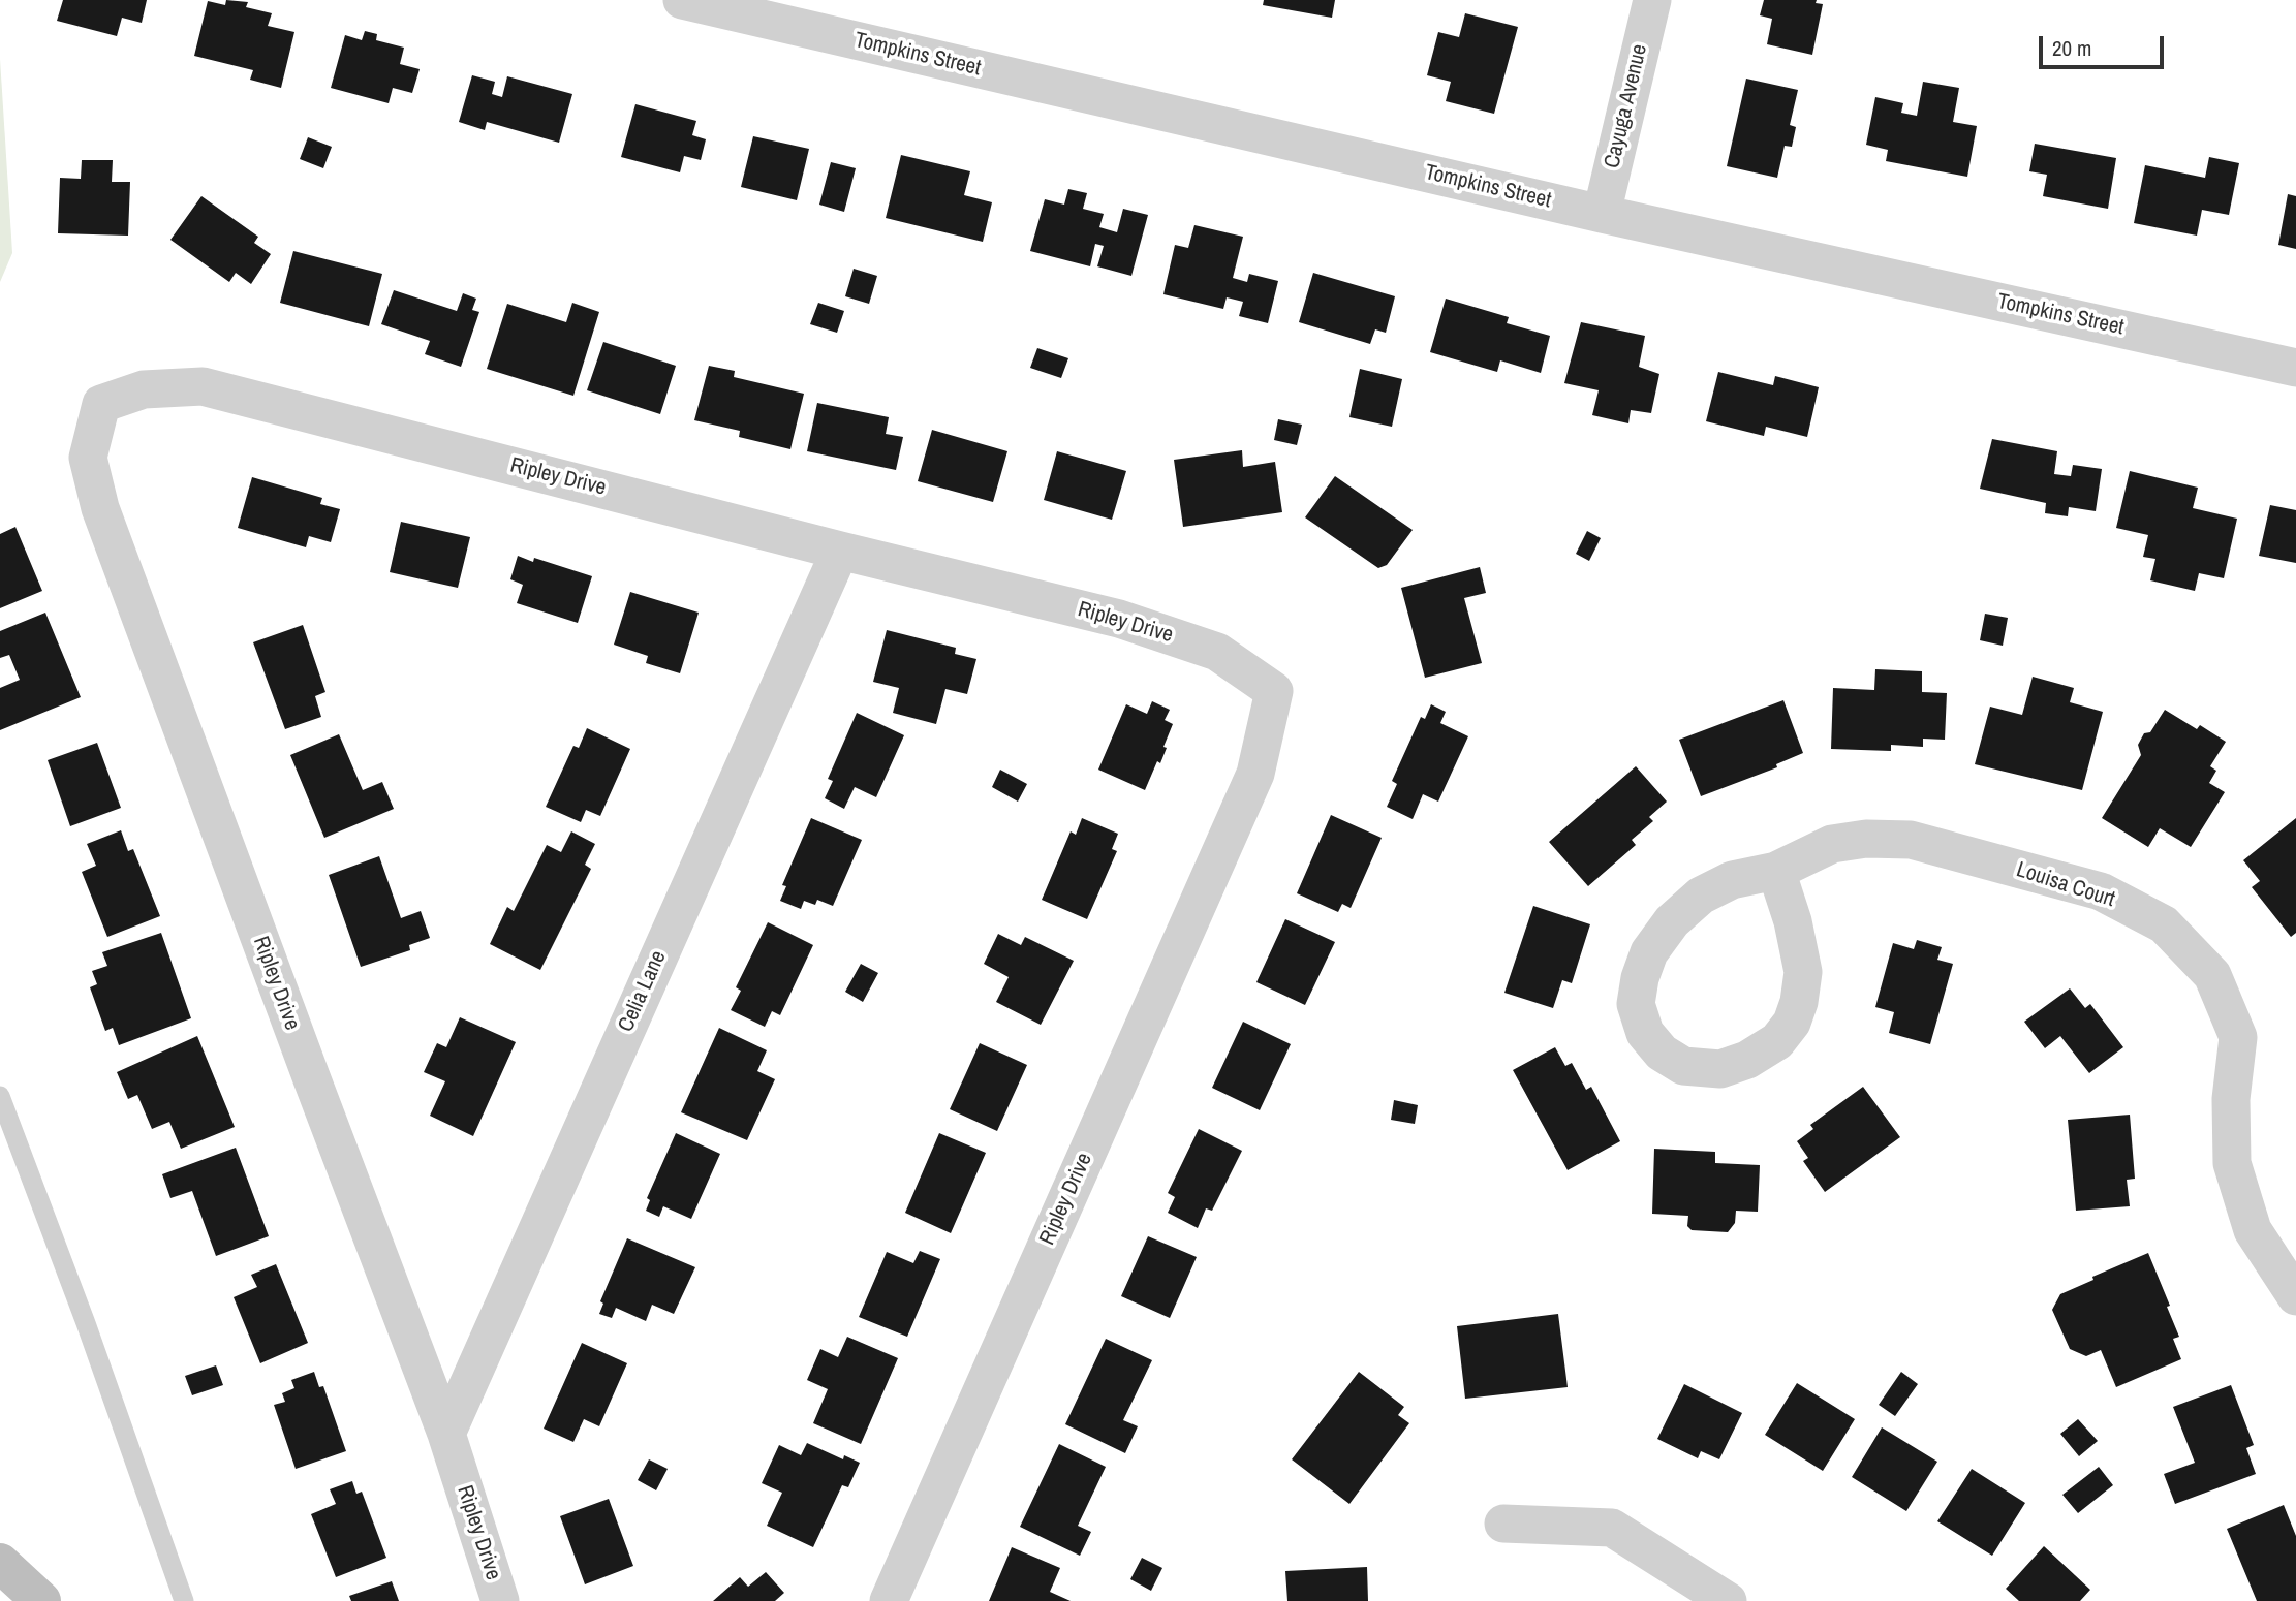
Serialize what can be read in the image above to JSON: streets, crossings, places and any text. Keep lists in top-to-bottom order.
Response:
{
  "streets": {
    "street": [
      "Tompkins Street",
      "Cayuga Avenue",
      "Ripley Drive",
      "Louisa Court",
      "Celia Lane"
    ]
  },
  "crossings": [
    ["Tompkins Street", "Cayuga Avenue"],
    ["Ripley Drive", "Celia Lane"]
  ],
  "scale_bar": "20 m"
}
